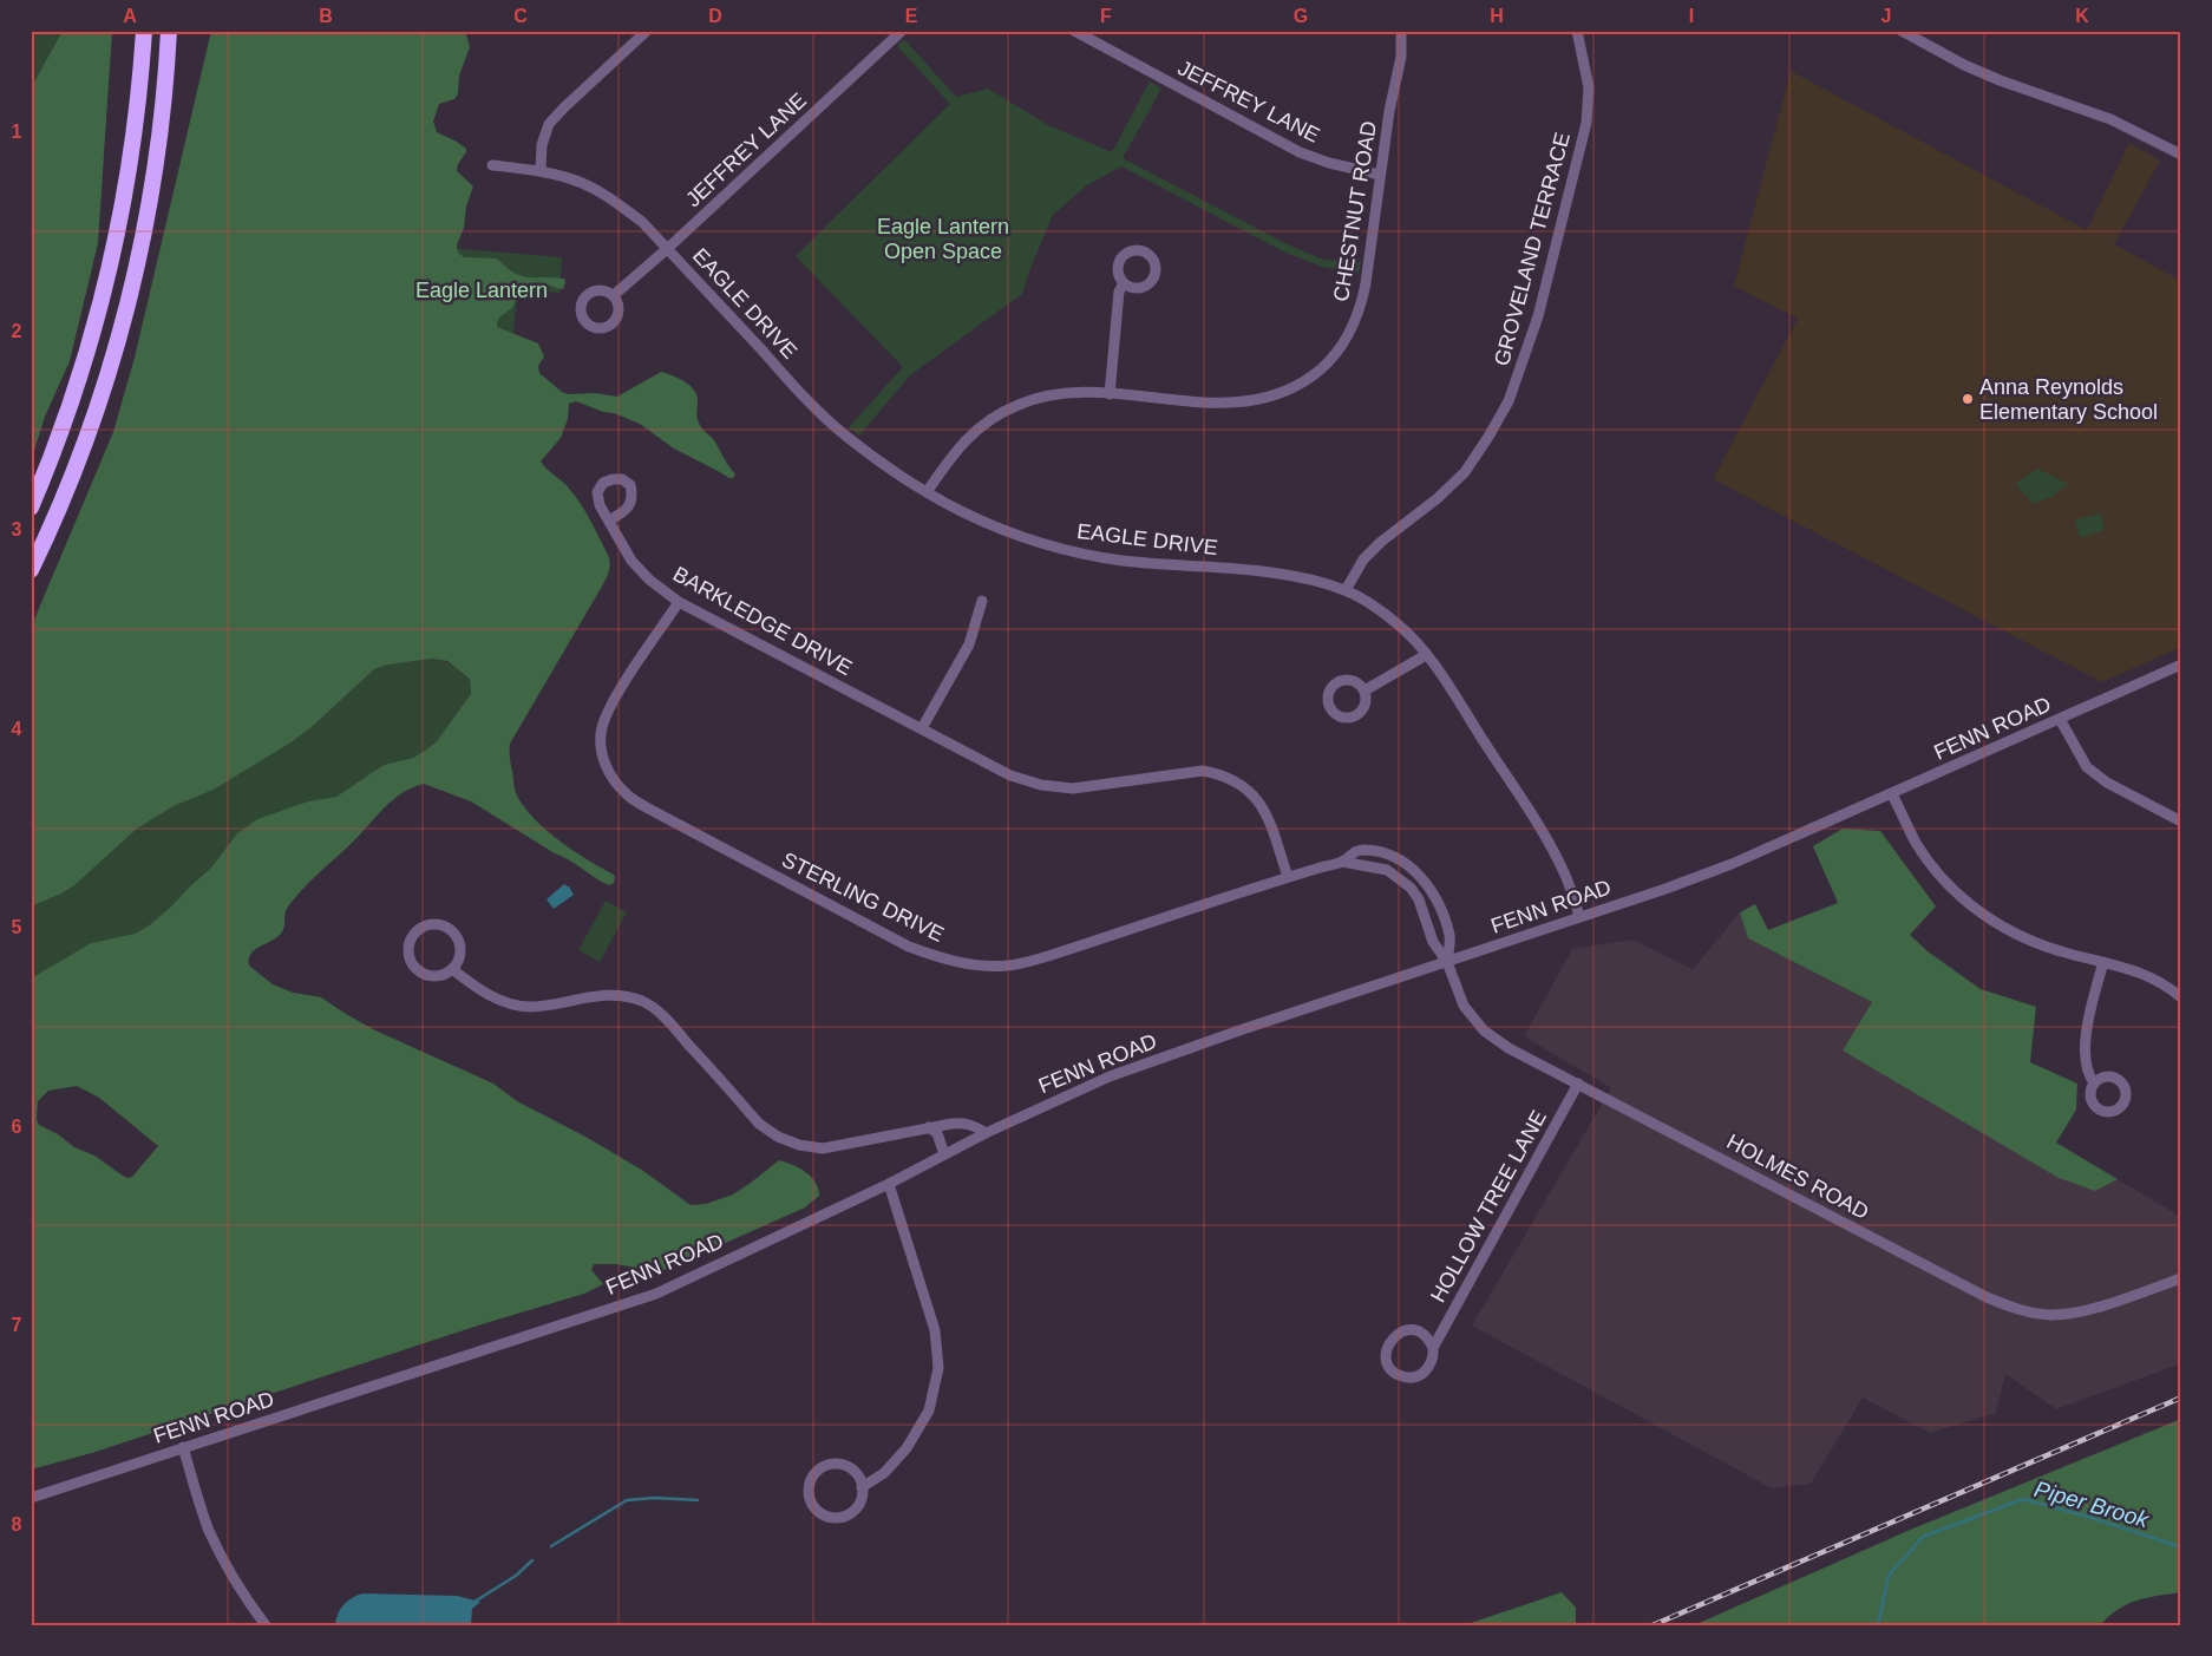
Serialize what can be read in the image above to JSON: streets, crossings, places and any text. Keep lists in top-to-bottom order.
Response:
{
  "streets": {
    "street": [
      "JEFFREY LANE",
      "CHESTNUT ROAD",
      "GROVELAND TERRACE",
      "EAGLE DRIVE",
      "BARKLEDGE DRIVE",
      "FENN ROAD",
      "STERLING DRIVE",
      "HOLMES ROAD",
      "HOLLOW TREE LANE"
    ]
  },
  "crossings": [
    ["JEFFREY LANE", "CHESTNUT ROAD"],
    ["JEFFREY LANE", "EAGLE DRIVE"],
    ["CHESTNUT ROAD", "EAGLE DRIVE"],
    ["GROVELAND TERRACE", "EAGLE DRIVE"],
    ["EAGLE DRIVE", "FENN ROAD"],
    ["BARKLEDGE DRIVE", "STERLING DRIVE"],
    ["FENN ROAD", "STERLING DRIVE"],
    ["FENN ROAD", "HOLMES ROAD"],
    ["STERLING DRIVE", "HOLMES ROAD"],
    ["HOLMES ROAD", "HOLLOW TREE LANE"]
  ],
  "water": ["Piper Brook"],
  "parks": ["Eagle Lantern Open Space", "Eagle Lantern"],
  "places": ["Anna Reynolds Elementary School"],
  "grid": {
    "columns": [
      "A",
      "B",
      "C",
      "D",
      "E",
      "F",
      "G",
      "H",
      "I",
      "J",
      "K"
    ],
    "rows": [
      "1",
      "2",
      "3",
      "4",
      "5",
      "6",
      "7",
      "8"
    ]
  }
}
